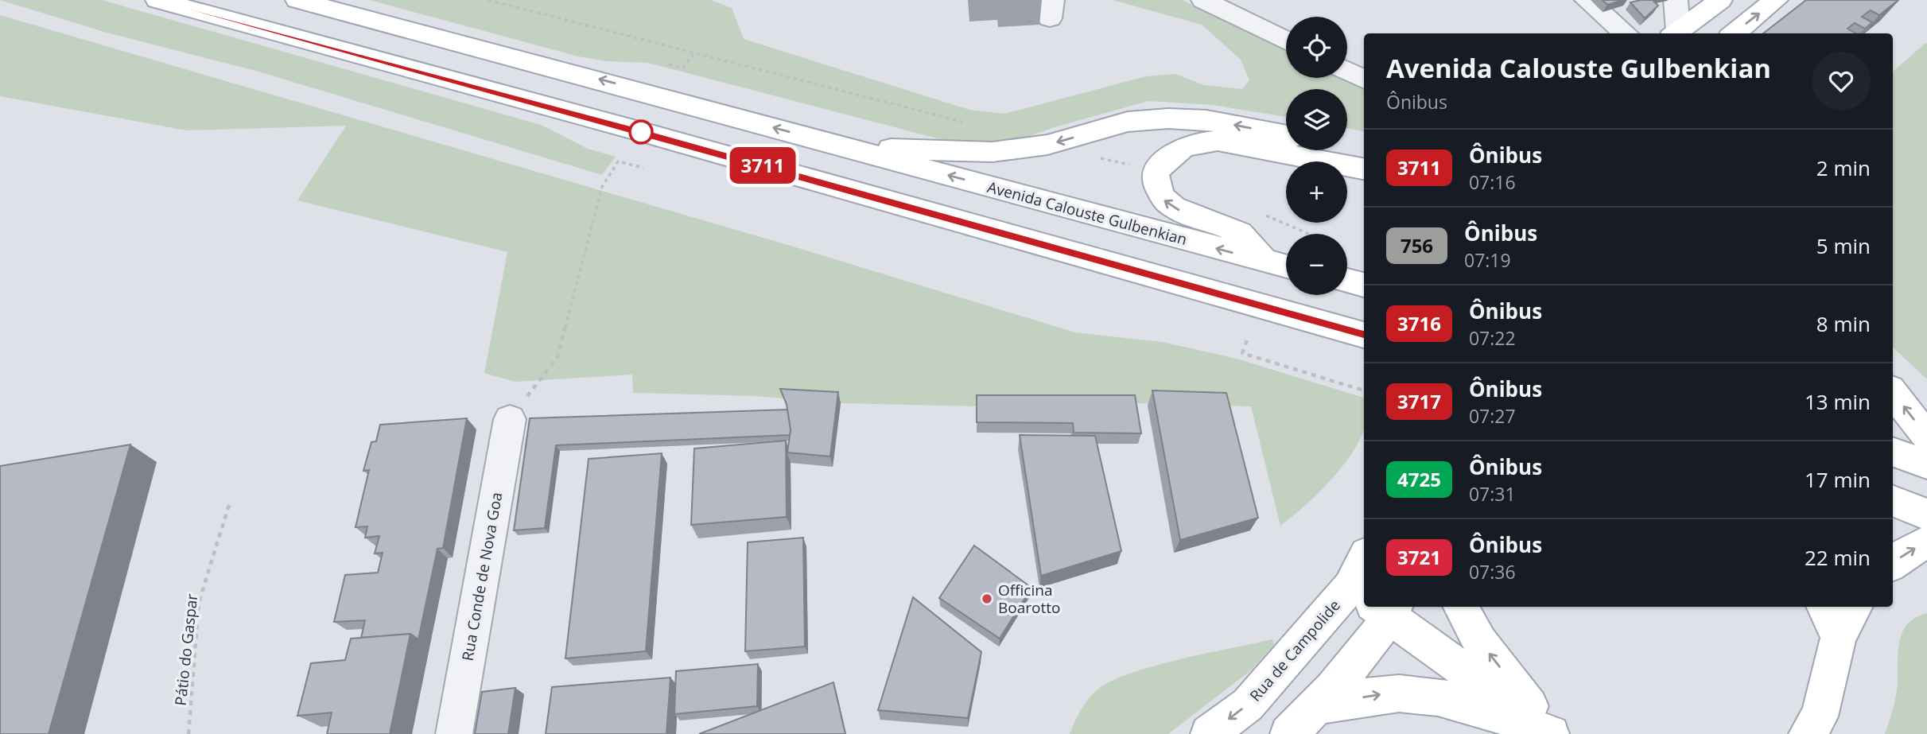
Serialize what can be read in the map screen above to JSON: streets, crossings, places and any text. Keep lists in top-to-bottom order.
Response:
{
  "streets": {
    "main road": ["Avenida Calouste Gulbenkian", "Rua de Campolide"],
    "street": ["Rua Conde de Nova Goa"],
    "path": ["Pátio do Gaspar"]
  },
  "places": ["Officina Boarotto"],
  "lines": ["bus line 3711"],
  "page": {
    "on_map": "3711",
    "map_buttons": ["+", "−"],
    "heading": ["Avenida Calouste Gulbenkian", "Ônibus"],
    "list": [
      {
        "mark": "3711",
        "name": "Ônibus",
        "note": "07:16",
        "value": "2 min"
      },
      {
        "mark": "756",
        "name": "Ônibus",
        "note": "07:19",
        "value": "5 min"
      },
      {
        "mark": "3716",
        "name": "Ônibus",
        "note": "07:22",
        "value": "8 min"
      },
      {
        "mark": "3717",
        "name": "Ônibus",
        "note": "07:27",
        "value": "13 min"
      },
      {
        "mark": "4725",
        "name": "Ônibus",
        "note": "07:31",
        "value": "17 min"
      },
      {
        "mark": "3721",
        "name": "Ônibus",
        "note": "07:36",
        "value": "22 min"
      }
    ]
  }
}
